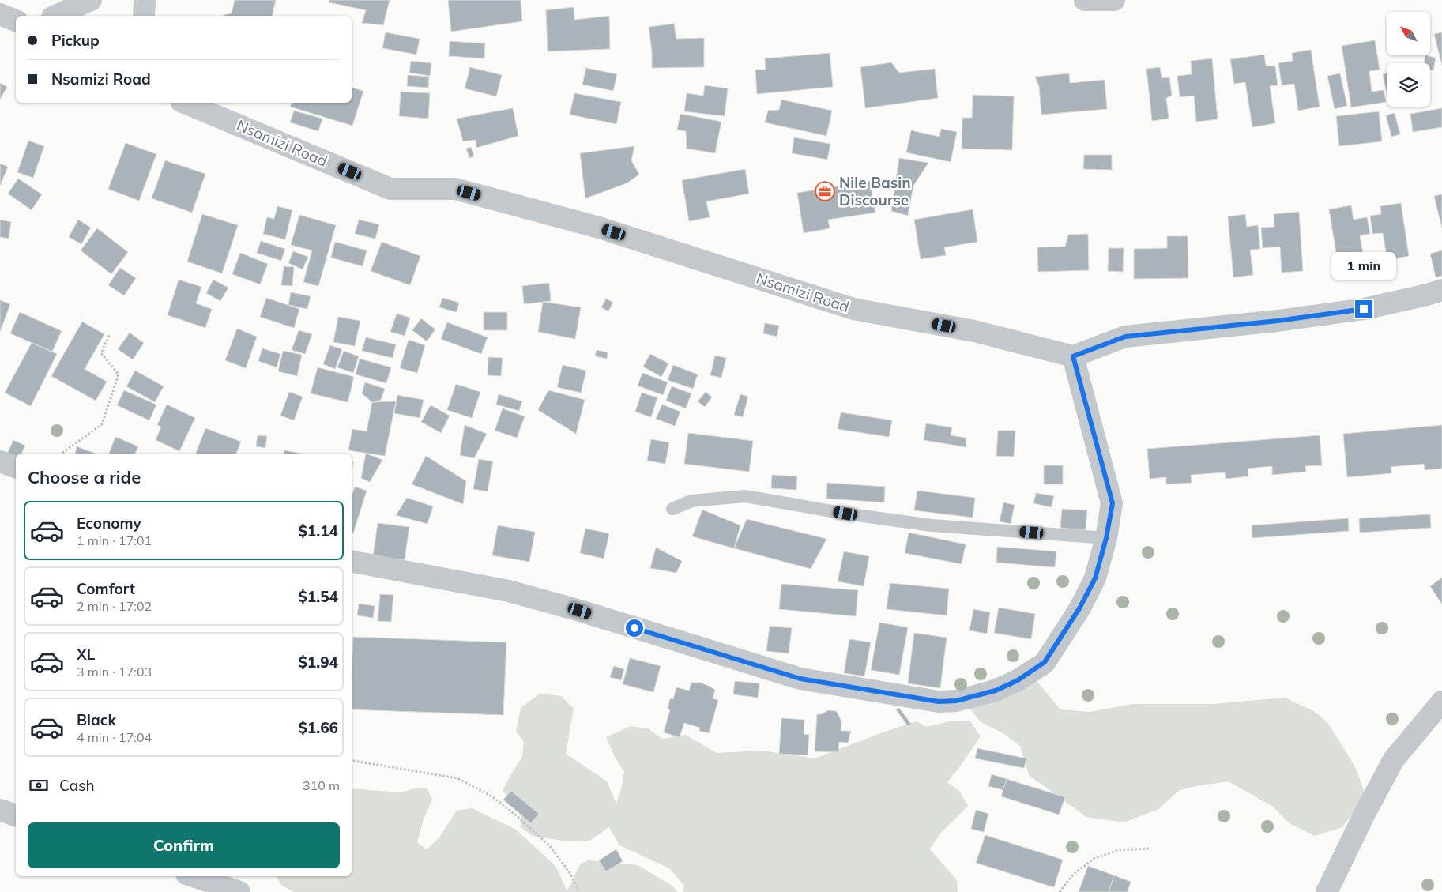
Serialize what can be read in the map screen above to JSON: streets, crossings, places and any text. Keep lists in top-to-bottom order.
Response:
{
  "streets": {
    "street": ["Nsamizi Road"]
  },
  "places": {
    "office": ["Nile Basin Discourse"]
  },
  "north": "top left",
  "page": {
    "banner": ["Pickup", "Nsamizi Road"],
    "bubble": "1 min",
    "heading": "Choose a ride",
    "list": [
      {
        "name": "Economy",
        "note": "1 min · 17:01",
        "value": "$1.14"
      },
      {
        "name": "Comfort",
        "note": "2 min · 17:02",
        "value": "$1.54"
      },
      {
        "name": "XL",
        "note": "3 min · 17:03",
        "value": "$1.94"
      },
      {
        "name": "Black",
        "note": "4 min · 17:04",
        "value": "$1.66"
      }
    ],
    "pay": ["Cash", "310 m"],
    "buttons": "Confirm"
  }
}
